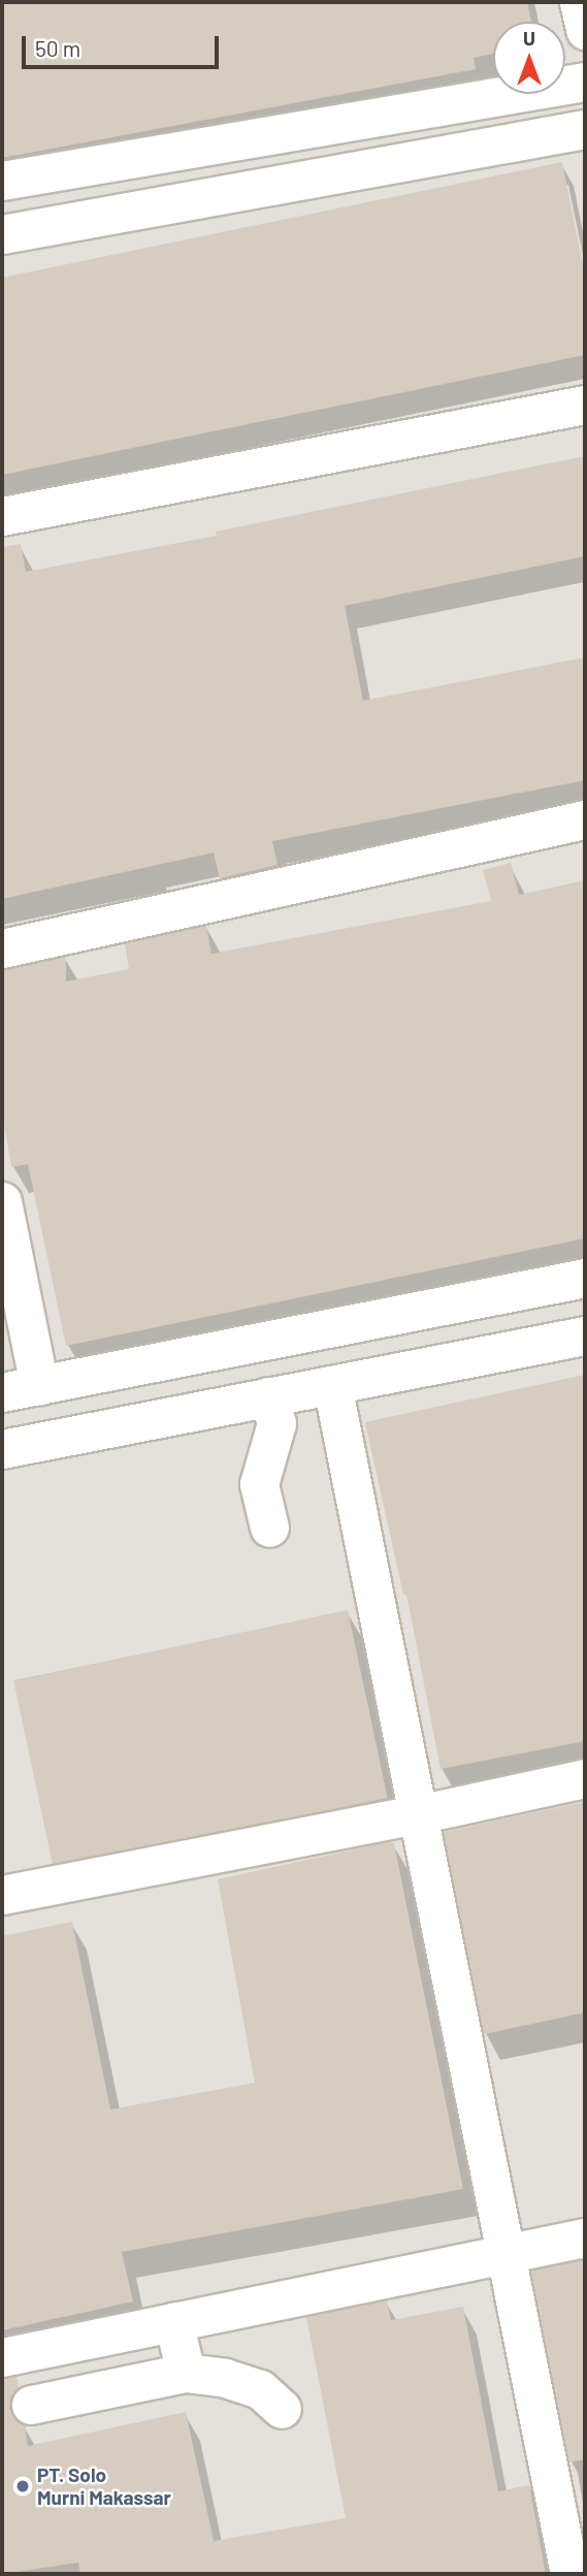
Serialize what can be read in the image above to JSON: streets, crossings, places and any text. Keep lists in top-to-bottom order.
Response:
{
  "places": ["PT. Solo Murni Makassar"],
  "scale_bar": "50 m",
  "north": "top"
}
